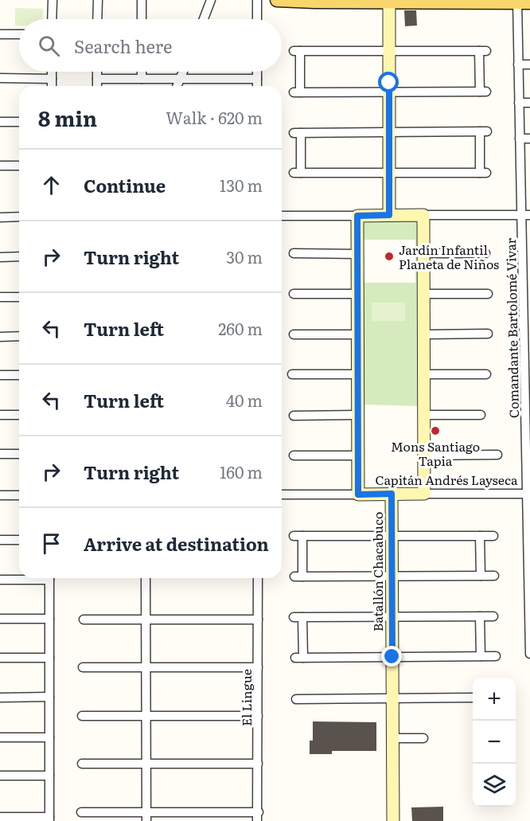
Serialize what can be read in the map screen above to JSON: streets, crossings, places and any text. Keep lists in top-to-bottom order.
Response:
{
  "streets": {
    "street": [
      "Comandante Bartolomé Vivar",
      "Capitán Andrés Layseca",
      "Batallón Chacabuco",
      "El Lingue"
    ]
  },
  "crossings": [
    ["Comandante Bartolomé Vivar", "Capitán Andrés Layseca"],
    ["Capitán Andrés Layseca", "Batallón Chacabuco"]
  ],
  "places": ["Jardín Infantil Planeta de Niños", "Mons Santiago Tapia"],
  "page": {
    "search": "Search here",
    "heading": ["8 min", "Walk · 620 m"],
    "list": [
      ["Continue", "130 m"],
      ["Turn right", "30 m"],
      ["Turn left", "260 m"],
      ["Turn left", "40 m"],
      ["Turn right", "160 m"],
      "Arrive at destination"
    ],
    "map_buttons": ["+", "−"]
  }
}
